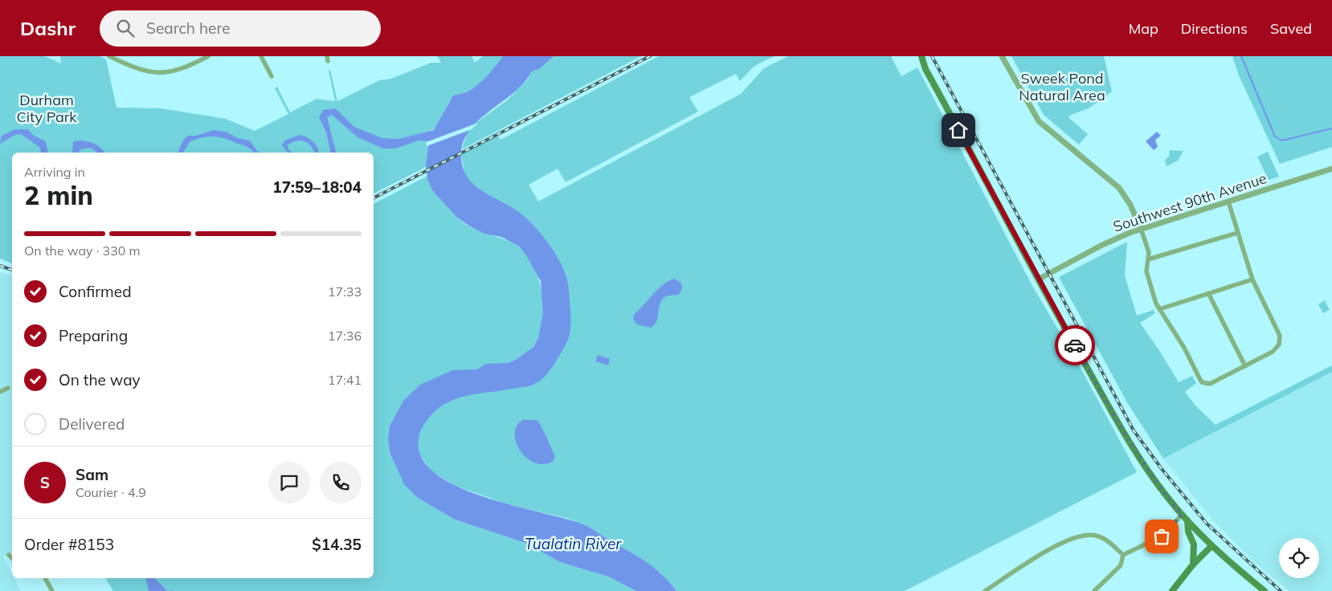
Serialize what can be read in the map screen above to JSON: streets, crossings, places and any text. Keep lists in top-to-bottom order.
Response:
{
  "streets": {
    "street": ["Southwest 90th Avenue"]
  },
  "water": ["Tualatin River"],
  "parks": ["Sweek Pond Natural Area", "Durham City Park"],
  "page": {
    "header": "Dashr",
    "search": "Search here",
    "nav": ["Map", "Directions", "Saved"],
    "heading": ["2 min", "Arriving in", "17:59–18:04"],
    "panel": [
      "Sam",
      "Courier · 4.9",
      "Order #8153",
      "$14.35"
    ],
    "bar": "On the way · 330 m",
    "list": [
      ["Confirmed", "17:33"],
      ["Preparing", "17:36"],
      ["On the way", "17:41"],
      "Delivered"
    ],
    "round": "S"
  }
}
